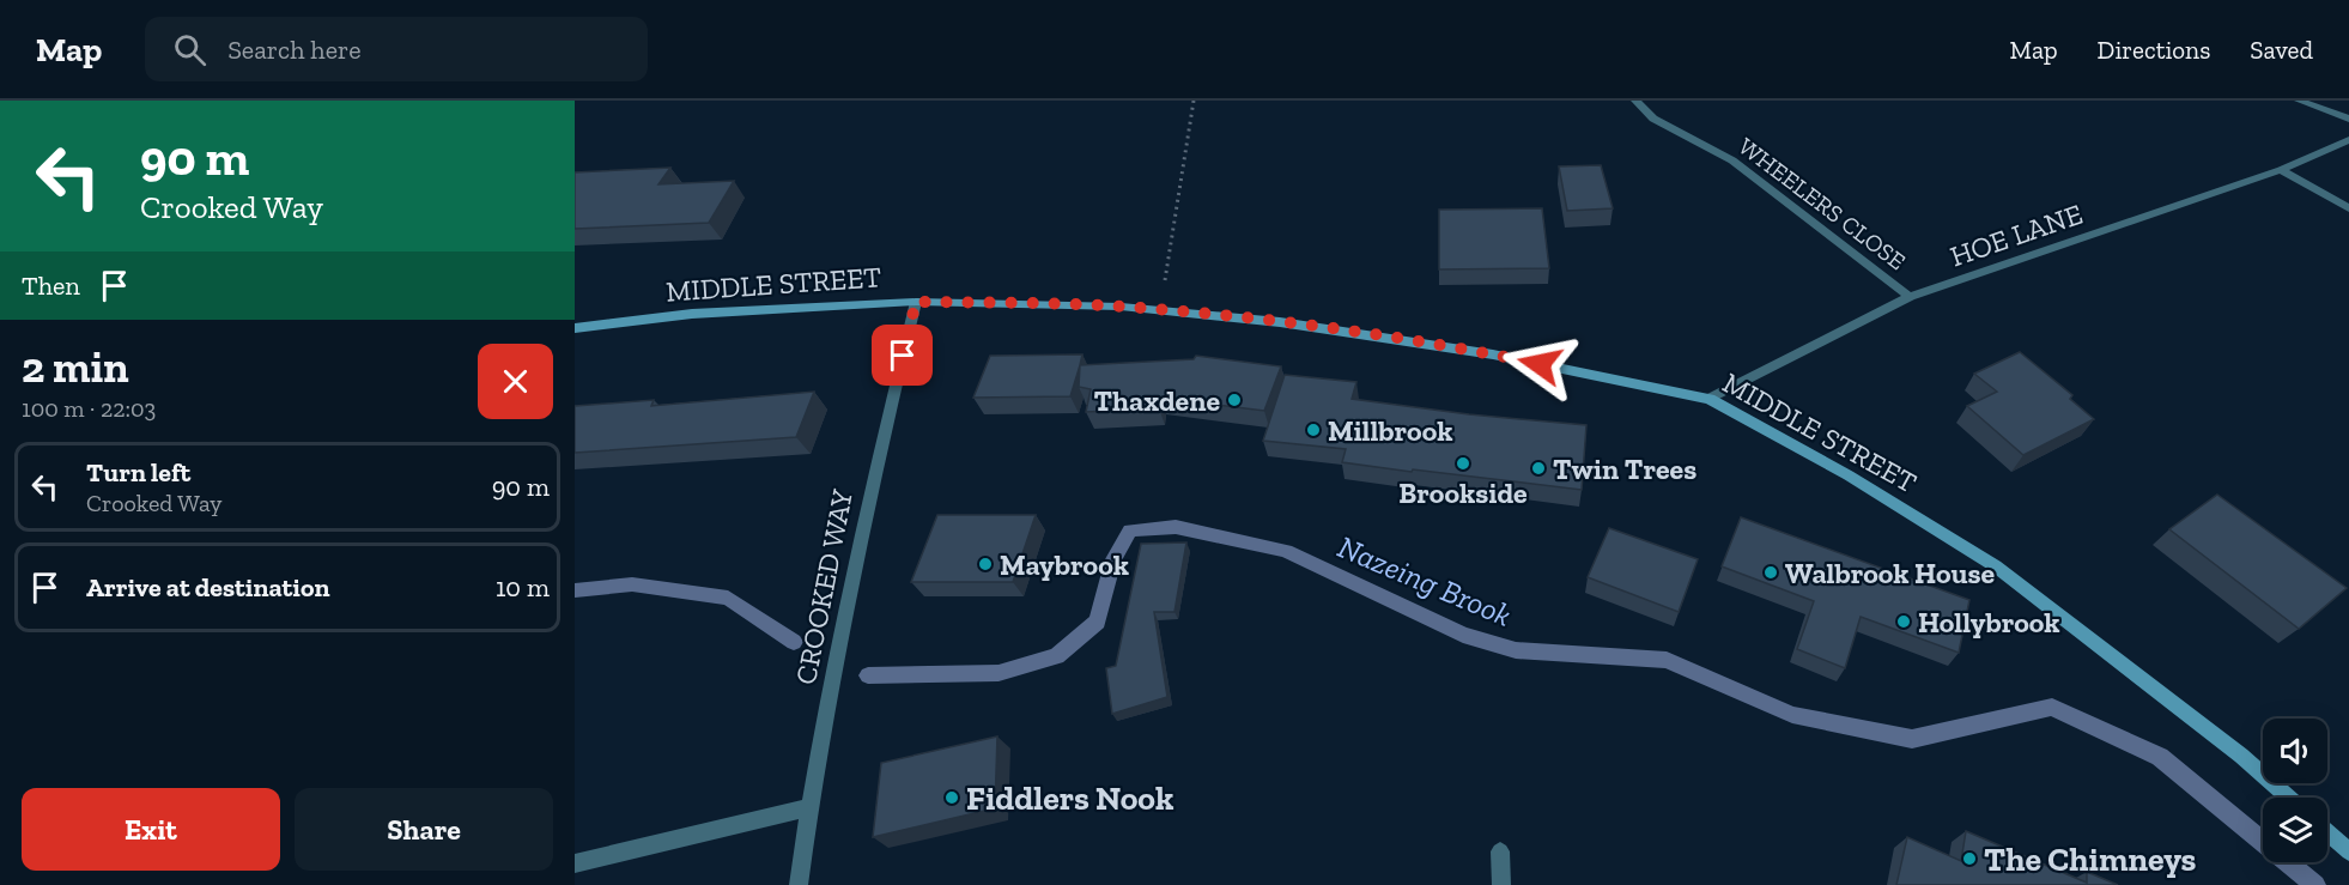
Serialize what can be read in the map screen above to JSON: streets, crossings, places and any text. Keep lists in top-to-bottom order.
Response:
{
  "streets": {
    "street": [
      "WHEELERS CLOSE",
      "HOE LANE",
      "MIDDLE STREET",
      "CROOKED WAY"
    ]
  },
  "crossings": [
    ["WHEELERS CLOSE", "HOE LANE"],
    ["HOE LANE", "MIDDLE STREET"],
    ["MIDDLE STREET", "CROOKED WAY"]
  ],
  "water": ["Nazeing Brook"],
  "places": [
    "Thaxdene",
    "Millbrook",
    "Brookside",
    "Twin Trees",
    "Maybrook",
    "Walbrook House",
    "Hollybrook",
    "Fiddlers Nook",
    "The Chimneys"
  ],
  "page": {
    "header": "Map",
    "search": "Search here",
    "nav": ["Map", "Directions", "Saved"],
    "turn": ["90 m", "Crooked Way"],
    "then": "Then",
    "heading": ["2 min", "100 m · 22:03"],
    "list": [
      {
        "name": "Turn left",
        "note": "Crooked Way",
        "value": "90 m"
      },
      {
        "name": "Arrive at destination",
        "value": "10 m"
      }
    ],
    "buttons": ["Exit", "Share"]
  }
}
